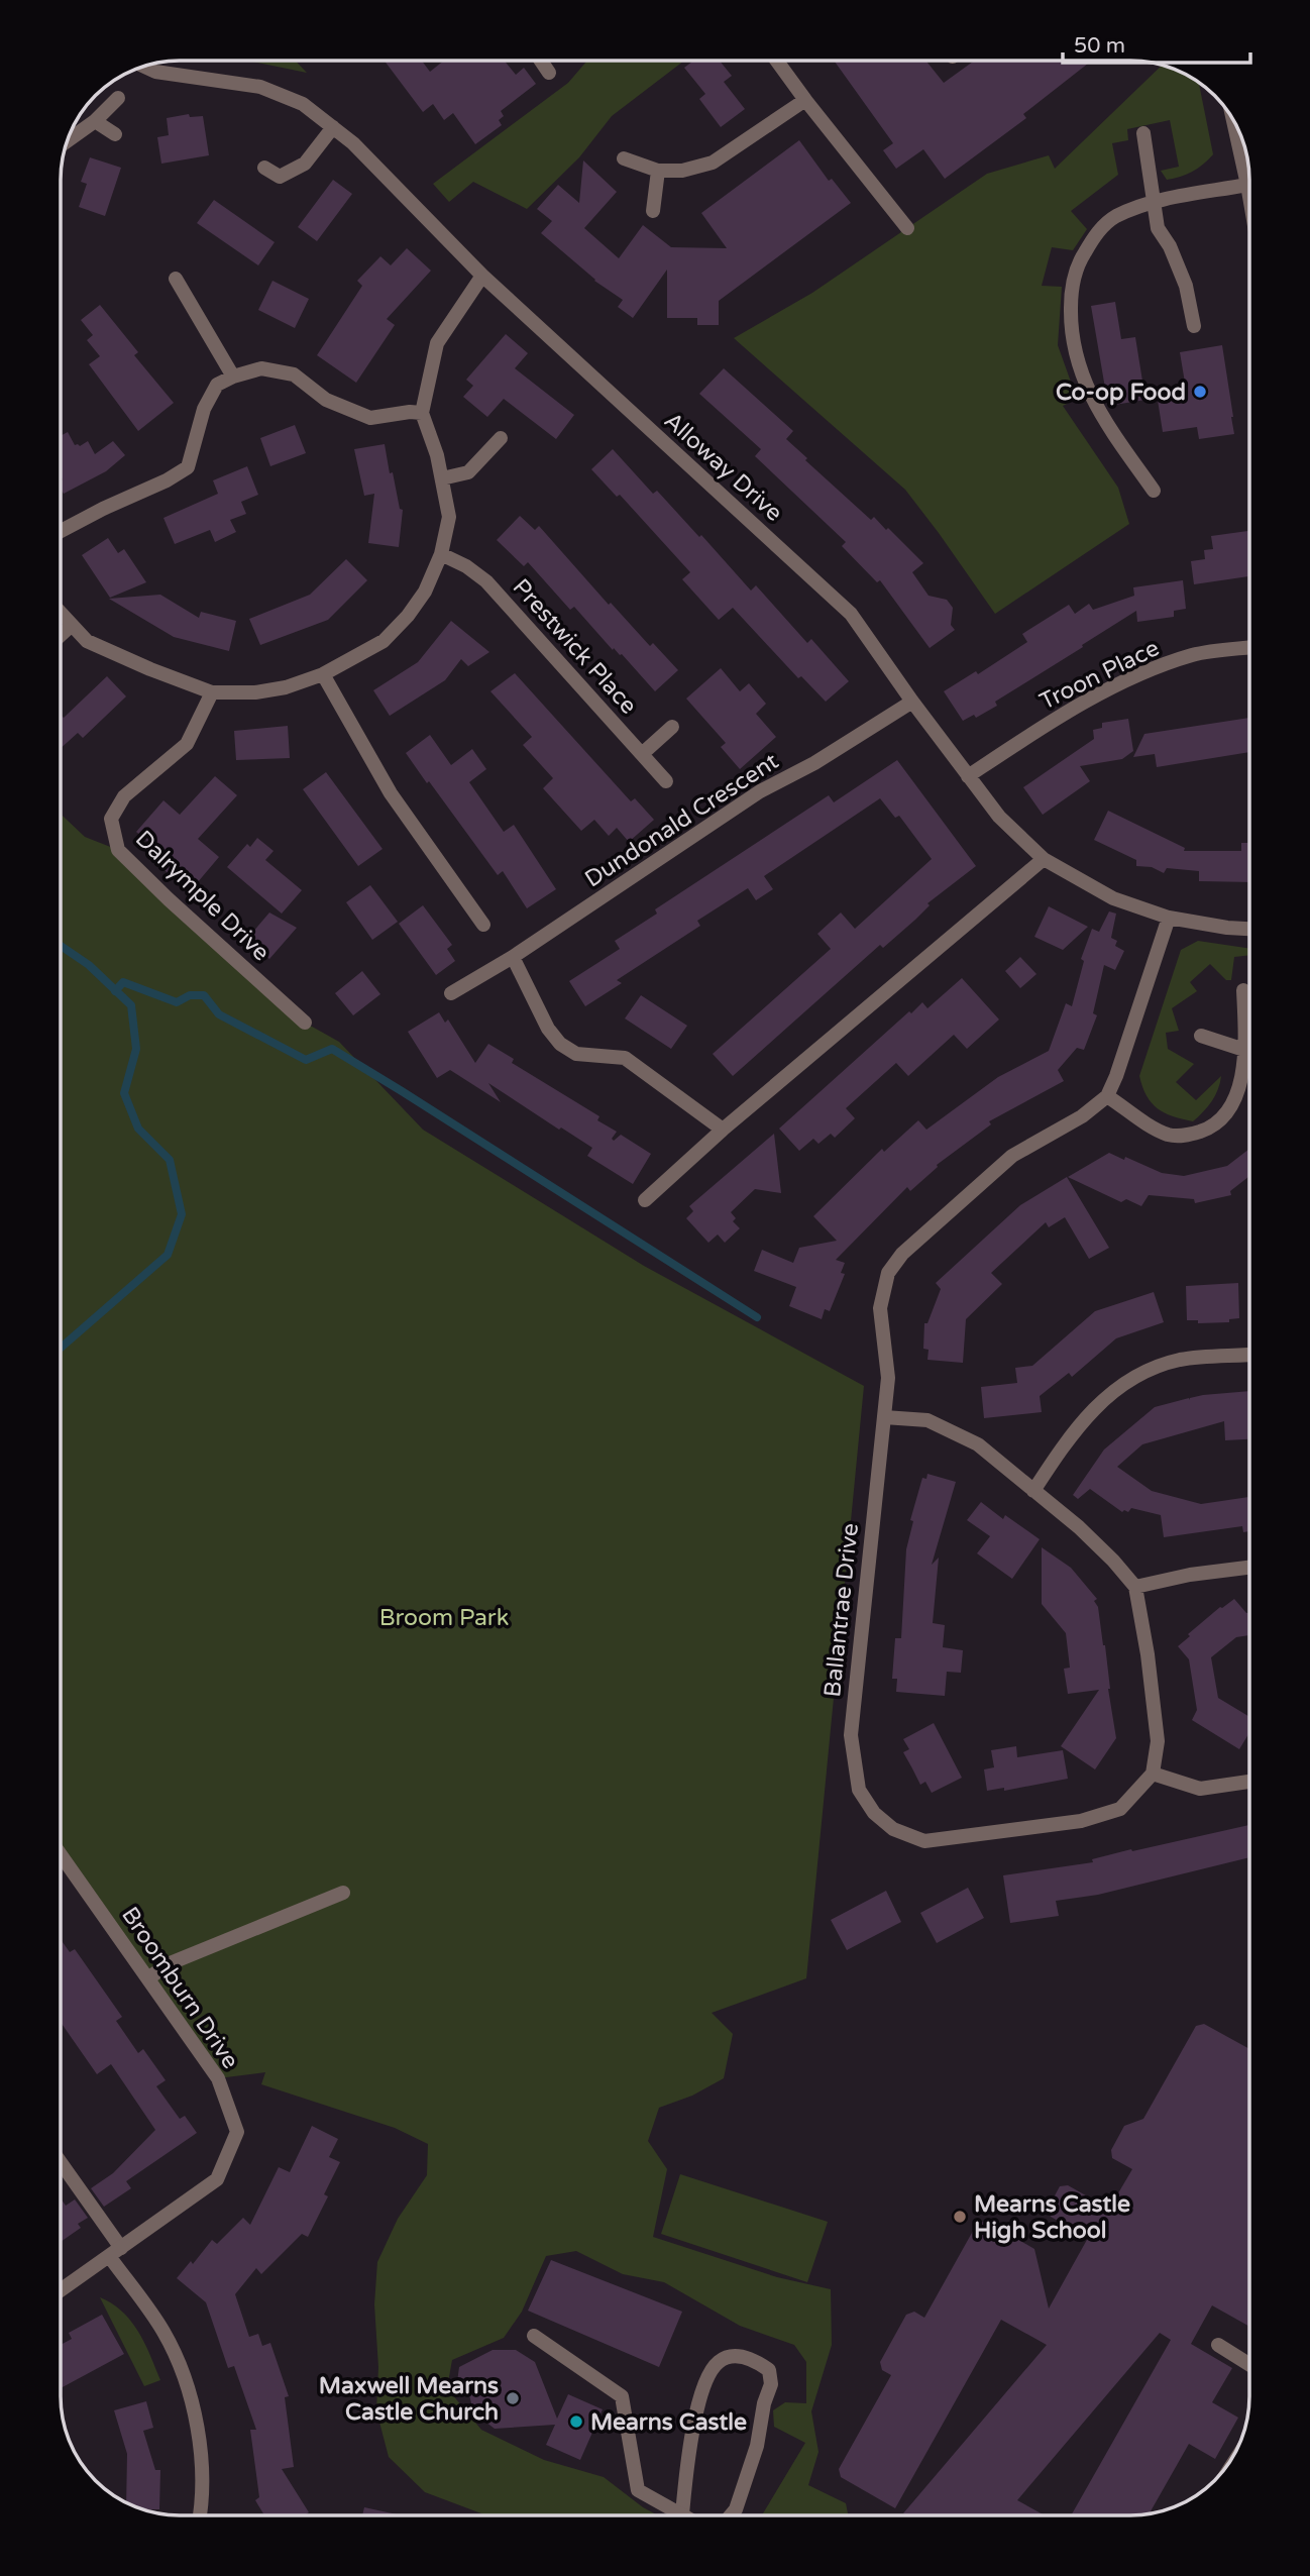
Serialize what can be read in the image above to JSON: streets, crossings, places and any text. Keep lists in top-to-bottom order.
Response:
{
  "streets": {
    "street": [
      "Alloway Drive",
      "Prestwick Place",
      "Troon Place",
      "Dundonald Crescent",
      "Dalrymple Drive",
      "Ballantrae Drive",
      "Broomburn Drive"
    ]
  },
  "crossings": [
    ["Alloway Drive", "Troon Place"],
    ["Alloway Drive", "Dundonald Crescent"]
  ],
  "parks": ["Broom Park"],
  "places": [
    "Co-op Food",
    "Mearns Castle High School",
    "Maxwell Mearns Castle Church",
    "Mearns Castle"
  ],
  "scale_bar": "50 m"
}
